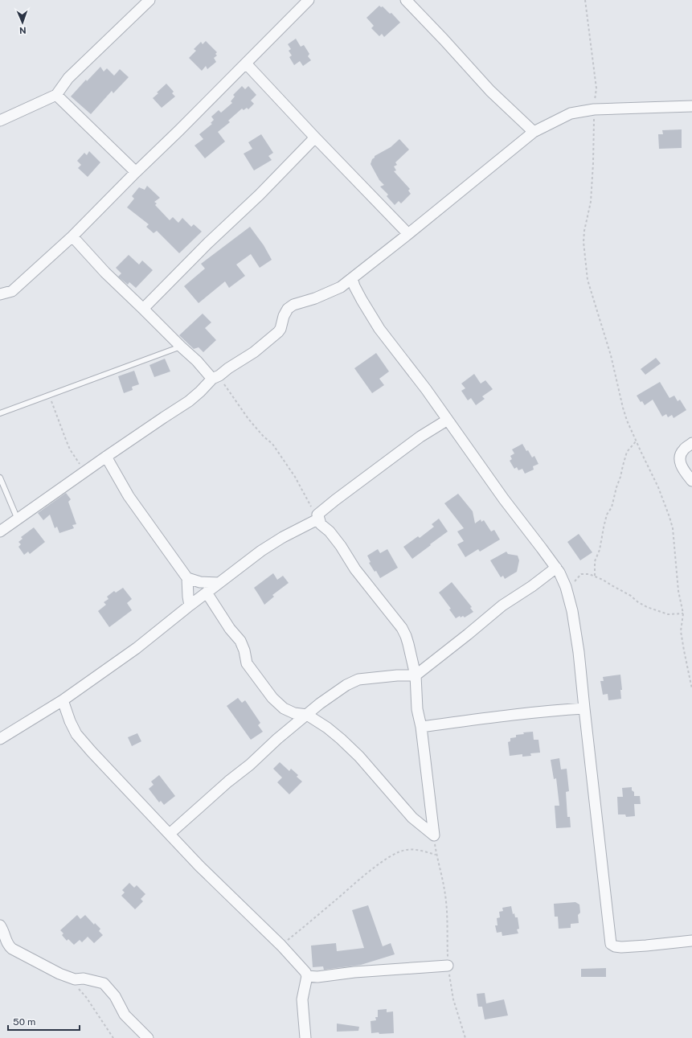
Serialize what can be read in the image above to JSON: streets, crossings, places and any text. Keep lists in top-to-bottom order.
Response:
{
  "scale_bar": "50 m",
  "north": "bottom"
}
